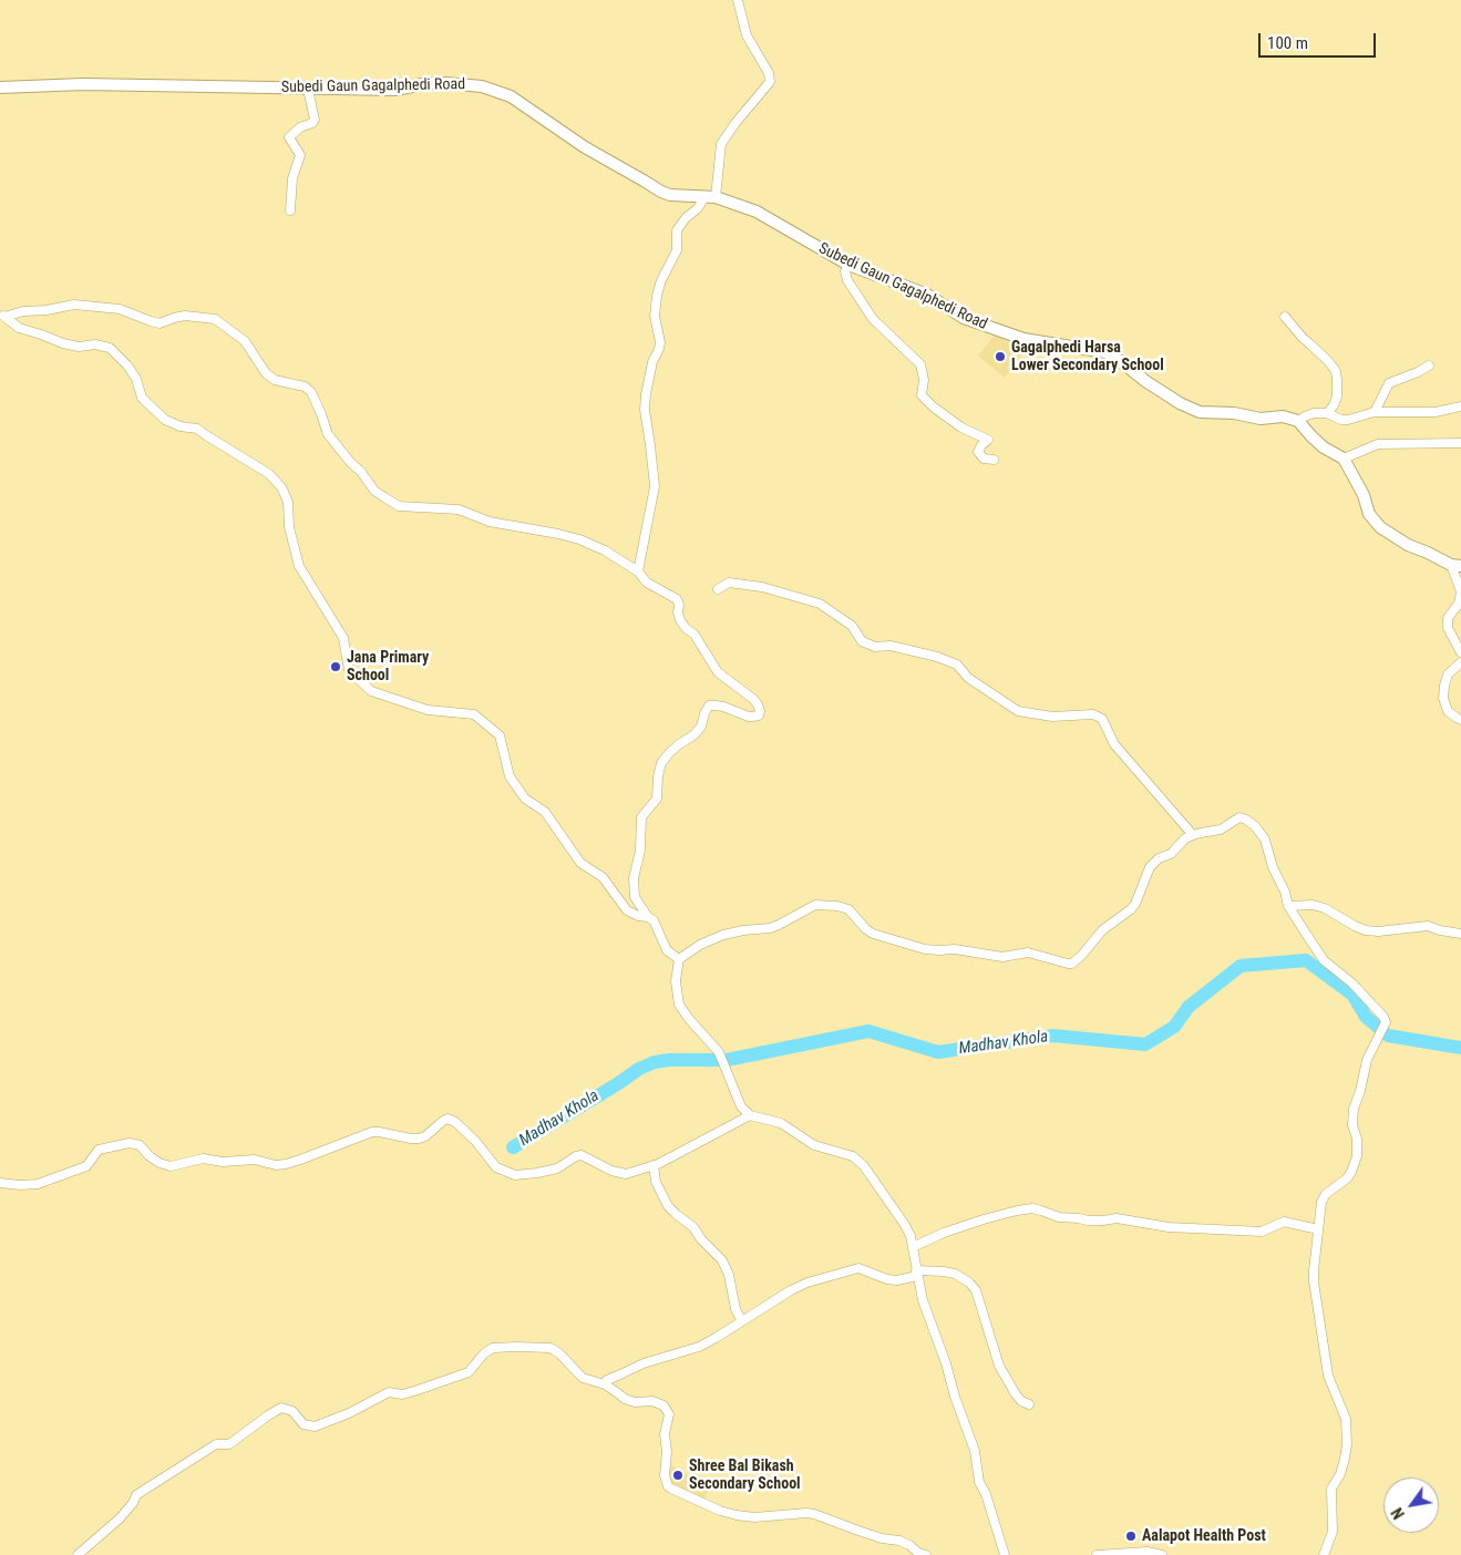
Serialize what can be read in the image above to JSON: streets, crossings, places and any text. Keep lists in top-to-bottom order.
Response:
{
  "streets": {
    "street": ["Subedi Gaun Gagalphedi Road"]
  },
  "water": ["Madhav Khola"],
  "places": [
    "Gagalphedi Harsa Lower Secondary School",
    "Jana Primary School",
    "Shree Bal Bikash Secondary School",
    "Aalapot Health Post"
  ],
  "scale_bar": "100 m",
  "north": "bottom left"
}
